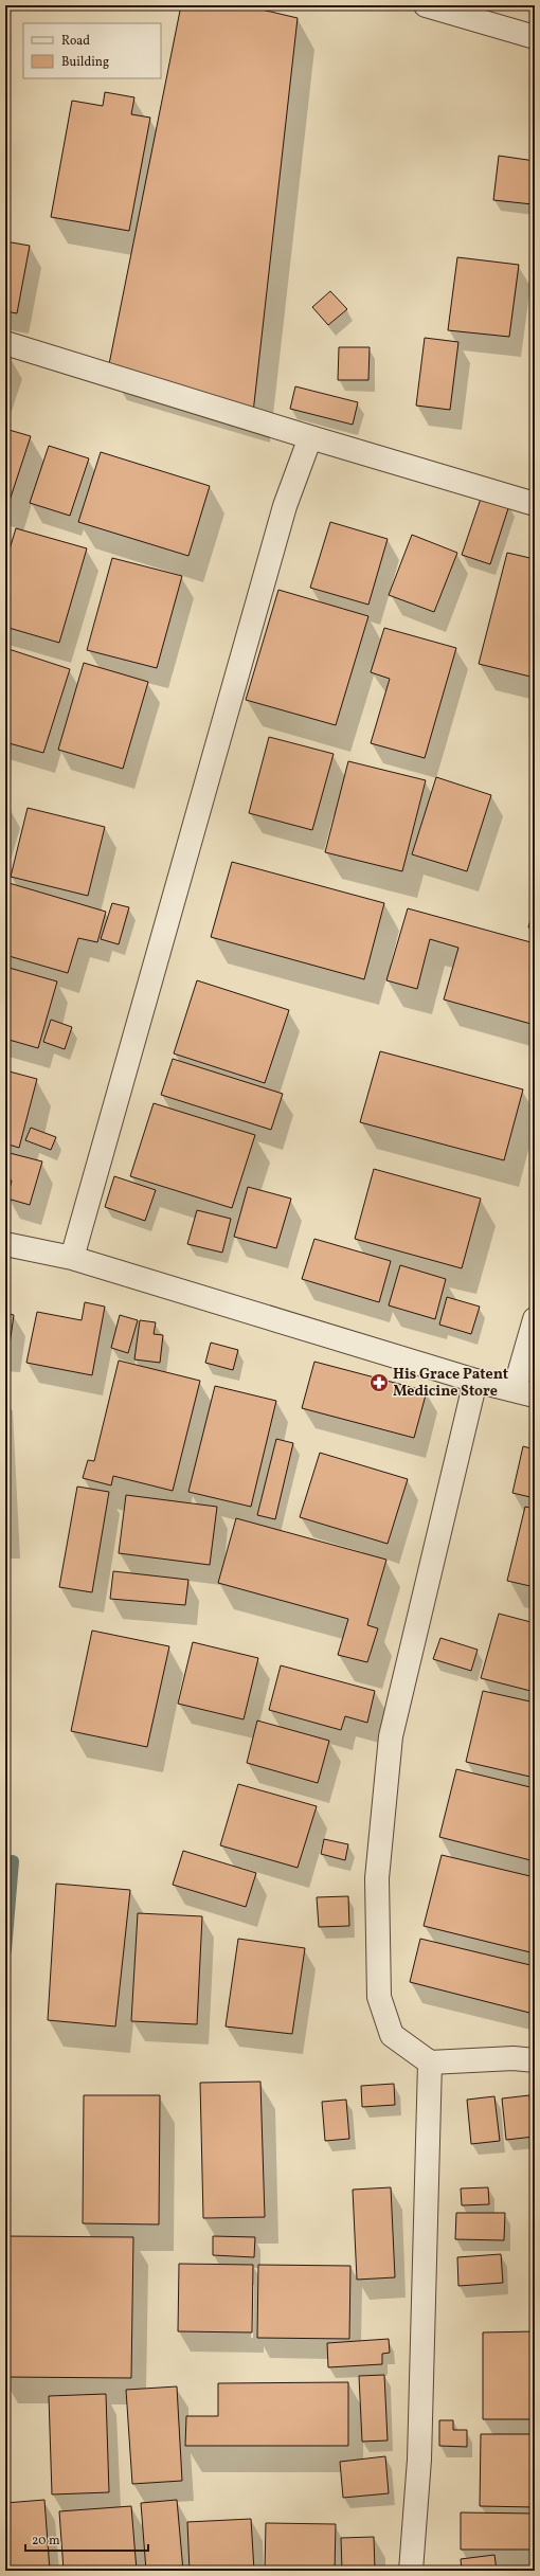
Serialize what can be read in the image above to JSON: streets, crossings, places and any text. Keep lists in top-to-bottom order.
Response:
{
  "places": {
    "pharmacy": ["His Grace Patent Medicine Store"]
  },
  "legend": ["Road", "Building"],
  "scale_bar": "20 m"
}
